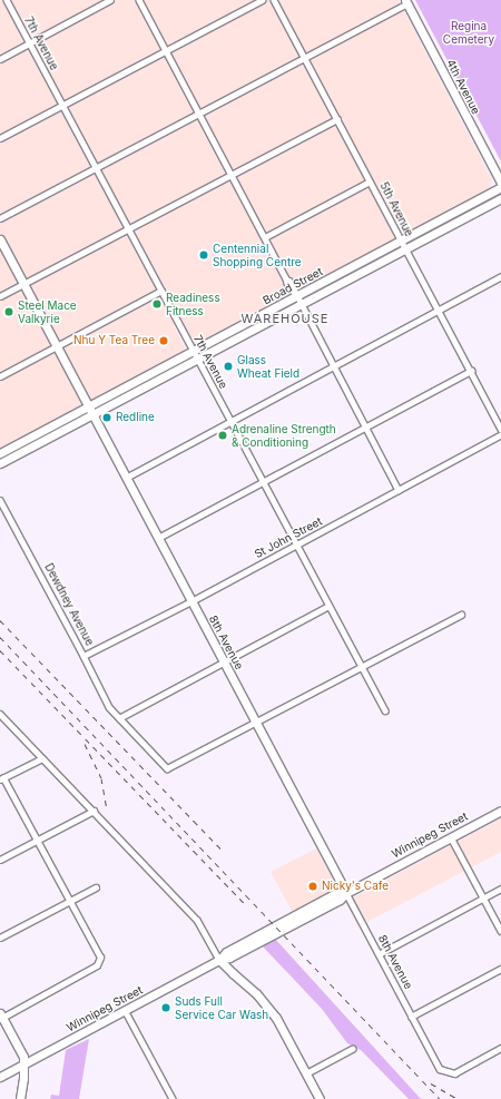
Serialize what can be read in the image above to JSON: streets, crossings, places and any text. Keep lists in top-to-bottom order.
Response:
{
  "streets": {
    "main road": [
      "4th Avenue",
      "Broad Street",
      "8th Avenue",
      "Winnipeg Street"
    ],
    "street": [
      "7th Avenue",
      "5th Avenue",
      "St John Street",
      "Dewdney Avenue"
    ]
  },
  "crossings": [
    ["7th Avenue", "Broad Street"],
    ["7th Avenue", "St John Street"],
    ["5th Avenue", "Broad Street"],
    ["Broad Street", "8th Avenue"],
    ["St John Street", "Dewdney Avenue"],
    ["St John Street", "8th Avenue"],
    ["Dewdney Avenue", "8th Avenue"],
    ["8th Avenue", "Winnipeg Street"]
  ],
  "districts": ["WAREHOUSE"],
  "parks": ["Regina Cemetery"],
  "places": [
    "Centennial Shopping Centre",
    "Readiness Fitness",
    "Steel Mace Valkyrie",
    "Nhu Y Tea Tree",
    "Glass Wheat Field",
    "Redline",
    "Adrenaline Strength & Conditioning",
    "Nicky's Cafe",
    "Suds Full Service Car Wash"
  ]
}
